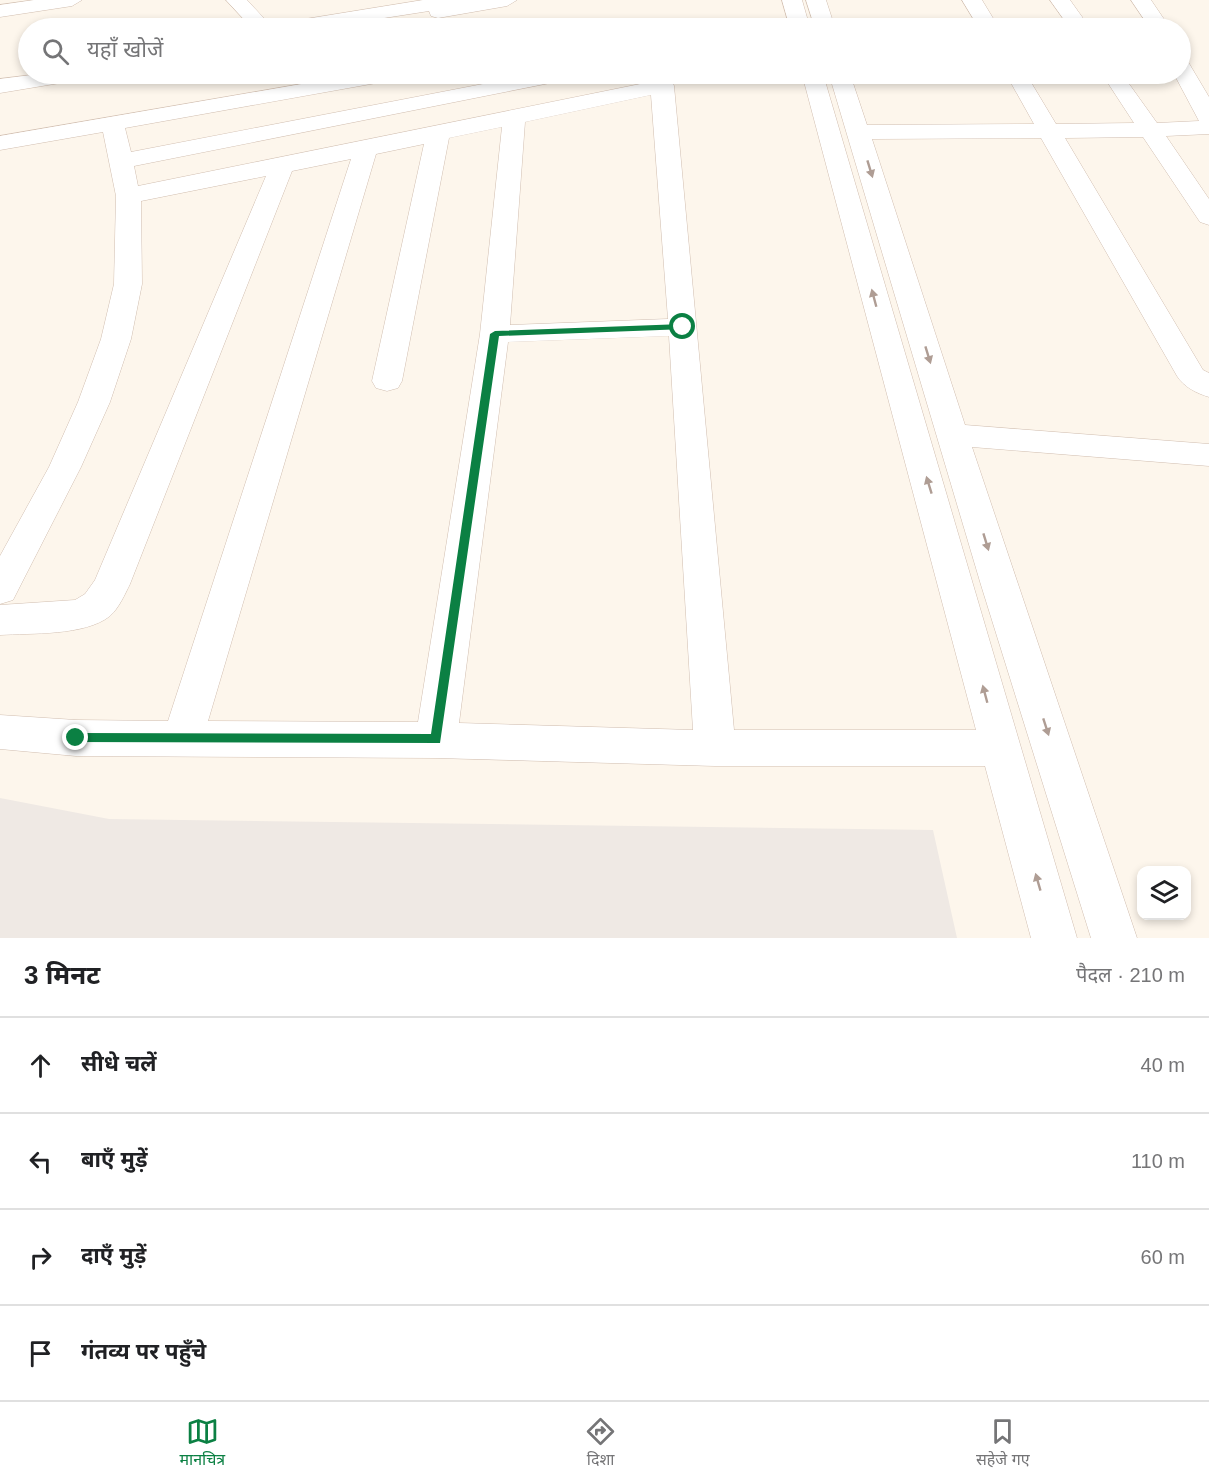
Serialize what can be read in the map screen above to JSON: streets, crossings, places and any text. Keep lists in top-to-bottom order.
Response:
{
  "page": {
    "search": "यहाँ खोजें",
    "heading": ["3 मिनट", "पैदल · 210 m"],
    "list": [
      ["सीधे चलें", "40 m"],
      ["बाएँ मुड़ें", "110 m"],
      ["दाएँ मुड़ें", "60 m"],
      "गंतव्य पर पहुँचे"
    ],
    "nav": ["मानचित्र", "दिशा", "सहेजे गए"]
  }
}
